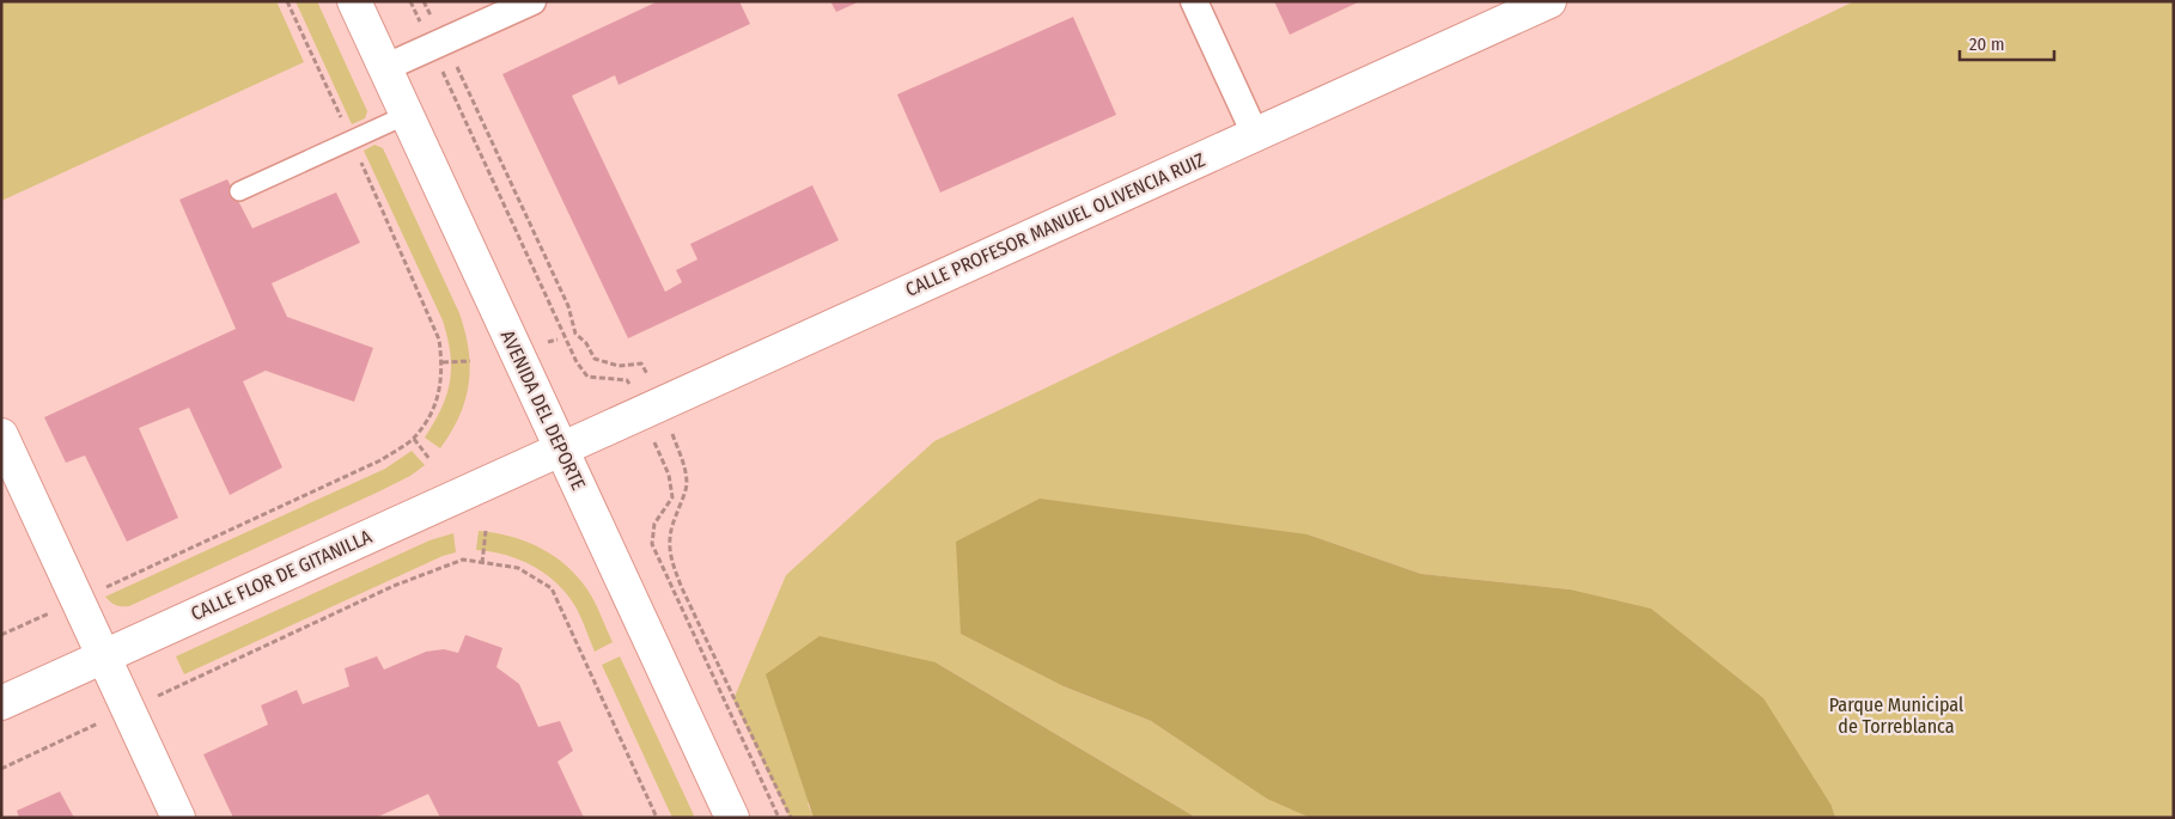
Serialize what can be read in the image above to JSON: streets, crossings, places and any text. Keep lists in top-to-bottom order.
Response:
{
  "streets": {
    "street": ["CALLE PROFESOR MANUEL OLIVENCIA RUIZ", "AVENIDA DEL DEPORTE", "CALLE FLOR DE GITANILLA"]
  },
  "crossings": [
    ["CALLE PROFESOR MANUEL OLIVENCIA RUIZ", "AVENIDA DEL DEPORTE"],
    ["CALLE PROFESOR MANUEL OLIVENCIA RUIZ", "CALLE FLOR DE GITANILLA"],
    ["AVENIDA DEL DEPORTE", "CALLE FLOR DE GITANILLA"]
  ],
  "parks": ["Parque Municipal de Torreblanca"],
  "scale_bar": "20 m"
}
